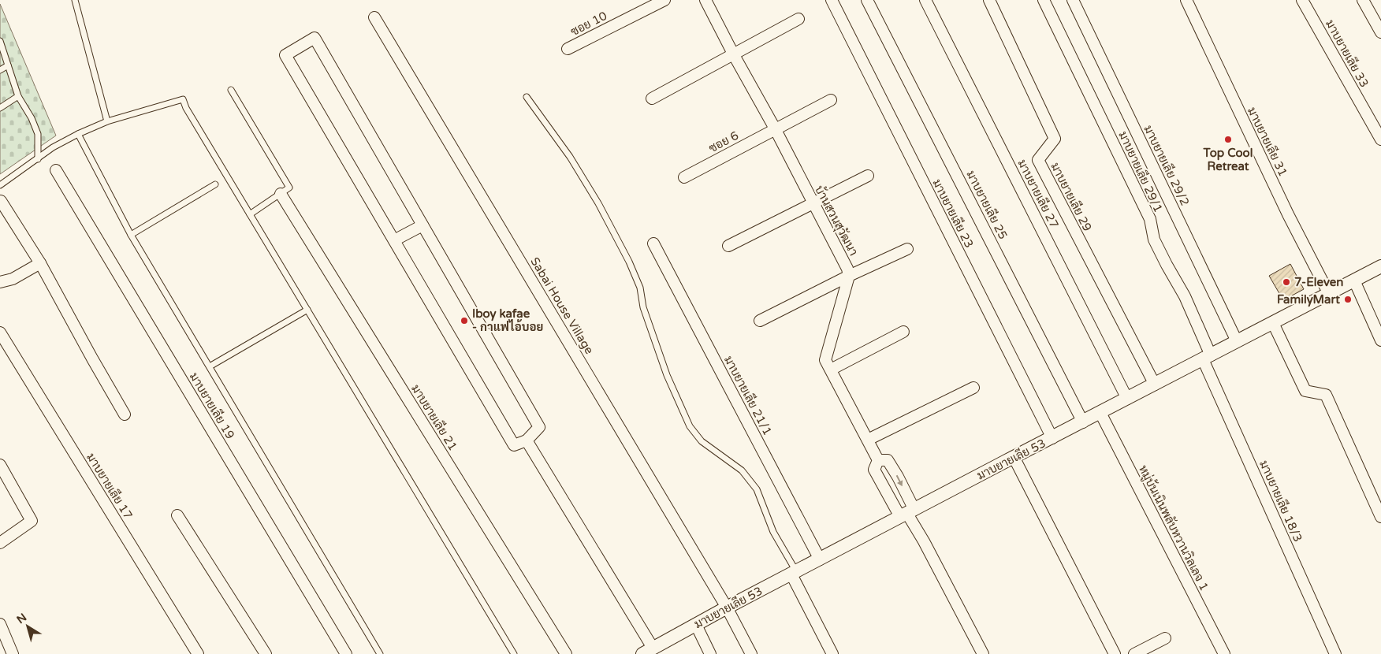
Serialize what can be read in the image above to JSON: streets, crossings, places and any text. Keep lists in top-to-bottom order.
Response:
{
  "streets": {
    "street": [
      "ซอย 10",
      "มาบยายเลีย 33",
      "ซอย 6",
      "มาบยายเลีย 31",
      "มาบยายเลีย 29/2",
      "มาบยายเลีย 29/1",
      "มาบยายเลีย 27",
      "มาบยายเลีย 29",
      "มาบยายเลีย 25",
      "มาบยายเลีย 23",
      "บ้านสวนสุวัฒนา",
      "Sabai House Village",
      "มาบยายเลีย 21/1",
      "มาบยายเลีย 19",
      "มาบยายเลีย 21",
      "มาบยายเลีย 53",
      "มาบยายเลีย 17",
      "มาบยายเลีย 18/3",
      "หมู่บ้นเนินพลับหวานวิลเลจ 1"
    ]
  },
  "crossings": [
    ["ซอย 6", "บ้านสวนสุวัฒนา"],
    ["มาบยายเลีย 31", "มาบยายเลีย 53"],
    ["มาบยายเลีย 29/2", "มาบยายเลีย 53"],
    ["มาบยายเลีย 29/1", "มาบยายเลีย 53"],
    ["มาบยายเลีย 29/1", "มาบยายเลีย 18/3"],
    ["มาบยายเลีย 27", "มาบยายเลีย 53"],
    ["มาบยายเลีย 29", "มาบยายเลีย 53"],
    ["มาบยายเลีย 25", "มาบยายเลีย 53"],
    ["มาบยายเลีย 23", "มาบยายเลีย 53"],
    ["Sabai House Village", "มาบยายเลีย 53"],
    ["มาบยายเลีย 21/1", "มาบยายเลีย 53"],
    ["มาบยายเลีย 53", "มาบยายเลีย 18/3"],
    ["มาบยายเลีย 53", "หมู่บ้นเนินพลับหวานวิลเลจ 1"]
  ],
  "places": [
    "Top Cool Retreat",
    "7-Eleven",
    "FamilyMart",
    "Iboy kafae - กาแฟไอ้บอย"
  ],
  "north": "top left"
}
